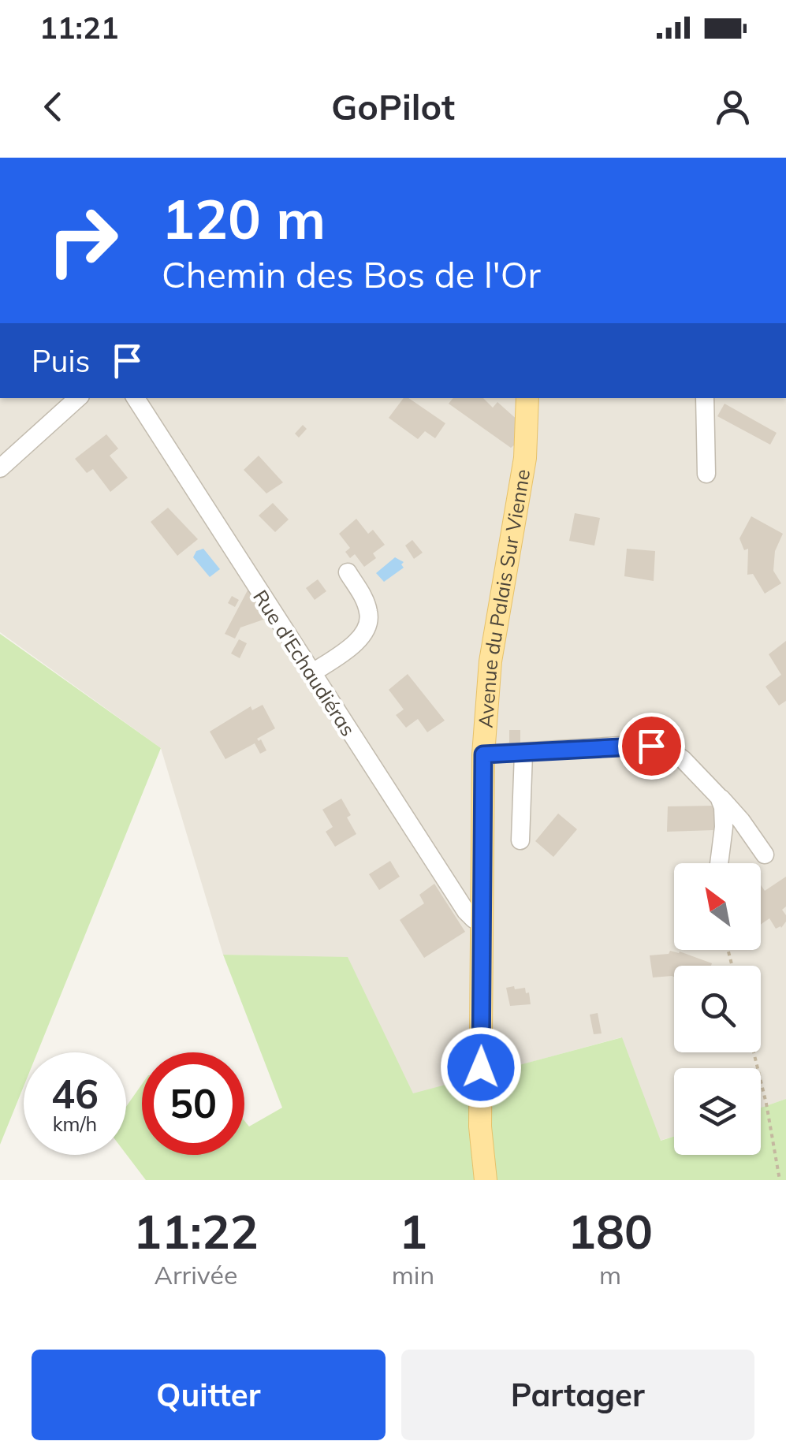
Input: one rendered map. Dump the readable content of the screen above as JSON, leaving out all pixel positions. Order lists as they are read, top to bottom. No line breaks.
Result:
{"streets":{"main road":["Avenue du Palais Sur Vienne"],"street":["Rue d'Echaudiéras"]},"crossings":[["Avenue du Palais Sur Vienne","Rue d'Echaudiéras"]],"north":"top left","page":{"status":"11:21","header":"GoPilot","turn":["120 m","Chemin des Bos de l'Or"],"then":"Puis","speed":"46 km/h","limit":"50","eta":["11:22","Arrivée","1","min","180","m"],"buttons":["Quitter","Partager"]}}
